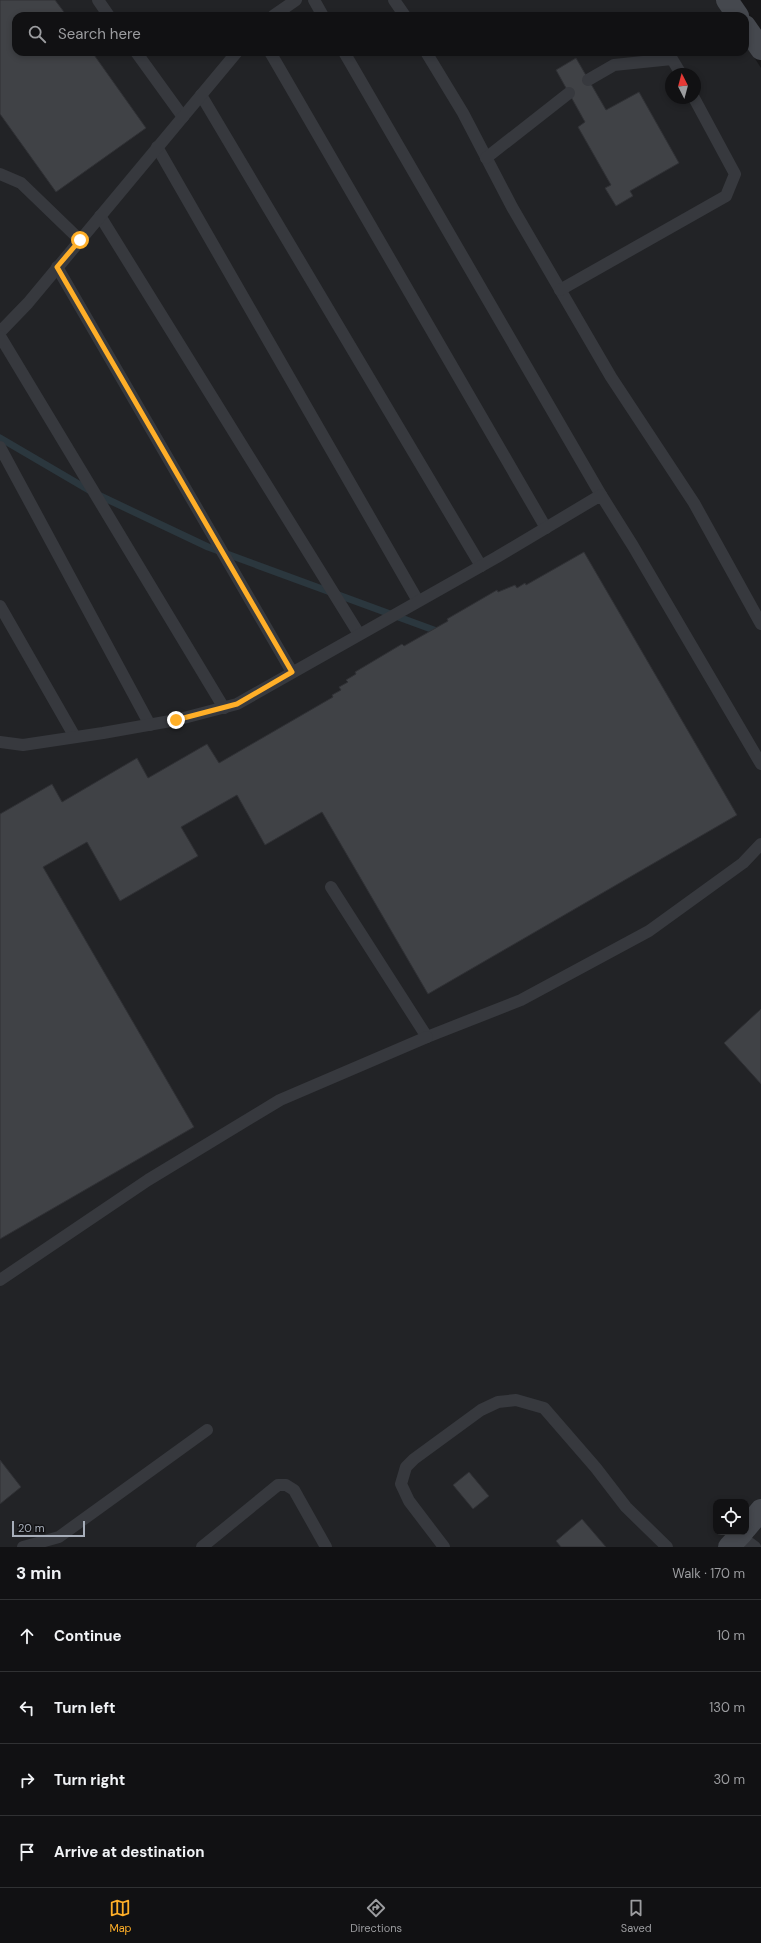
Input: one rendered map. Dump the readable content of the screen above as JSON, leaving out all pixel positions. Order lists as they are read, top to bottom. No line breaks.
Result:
{"scale_bar":"20 m","north":"top","page":{"search":"Search here","scale":"20 m","heading":["3 min","Walk · 170 m"],"list":[["Continue","10 m"],["Turn left","130 m"],["Turn right","30 m"],"Arrive at destination"],"nav":["Map","Directions","Saved"]}}
